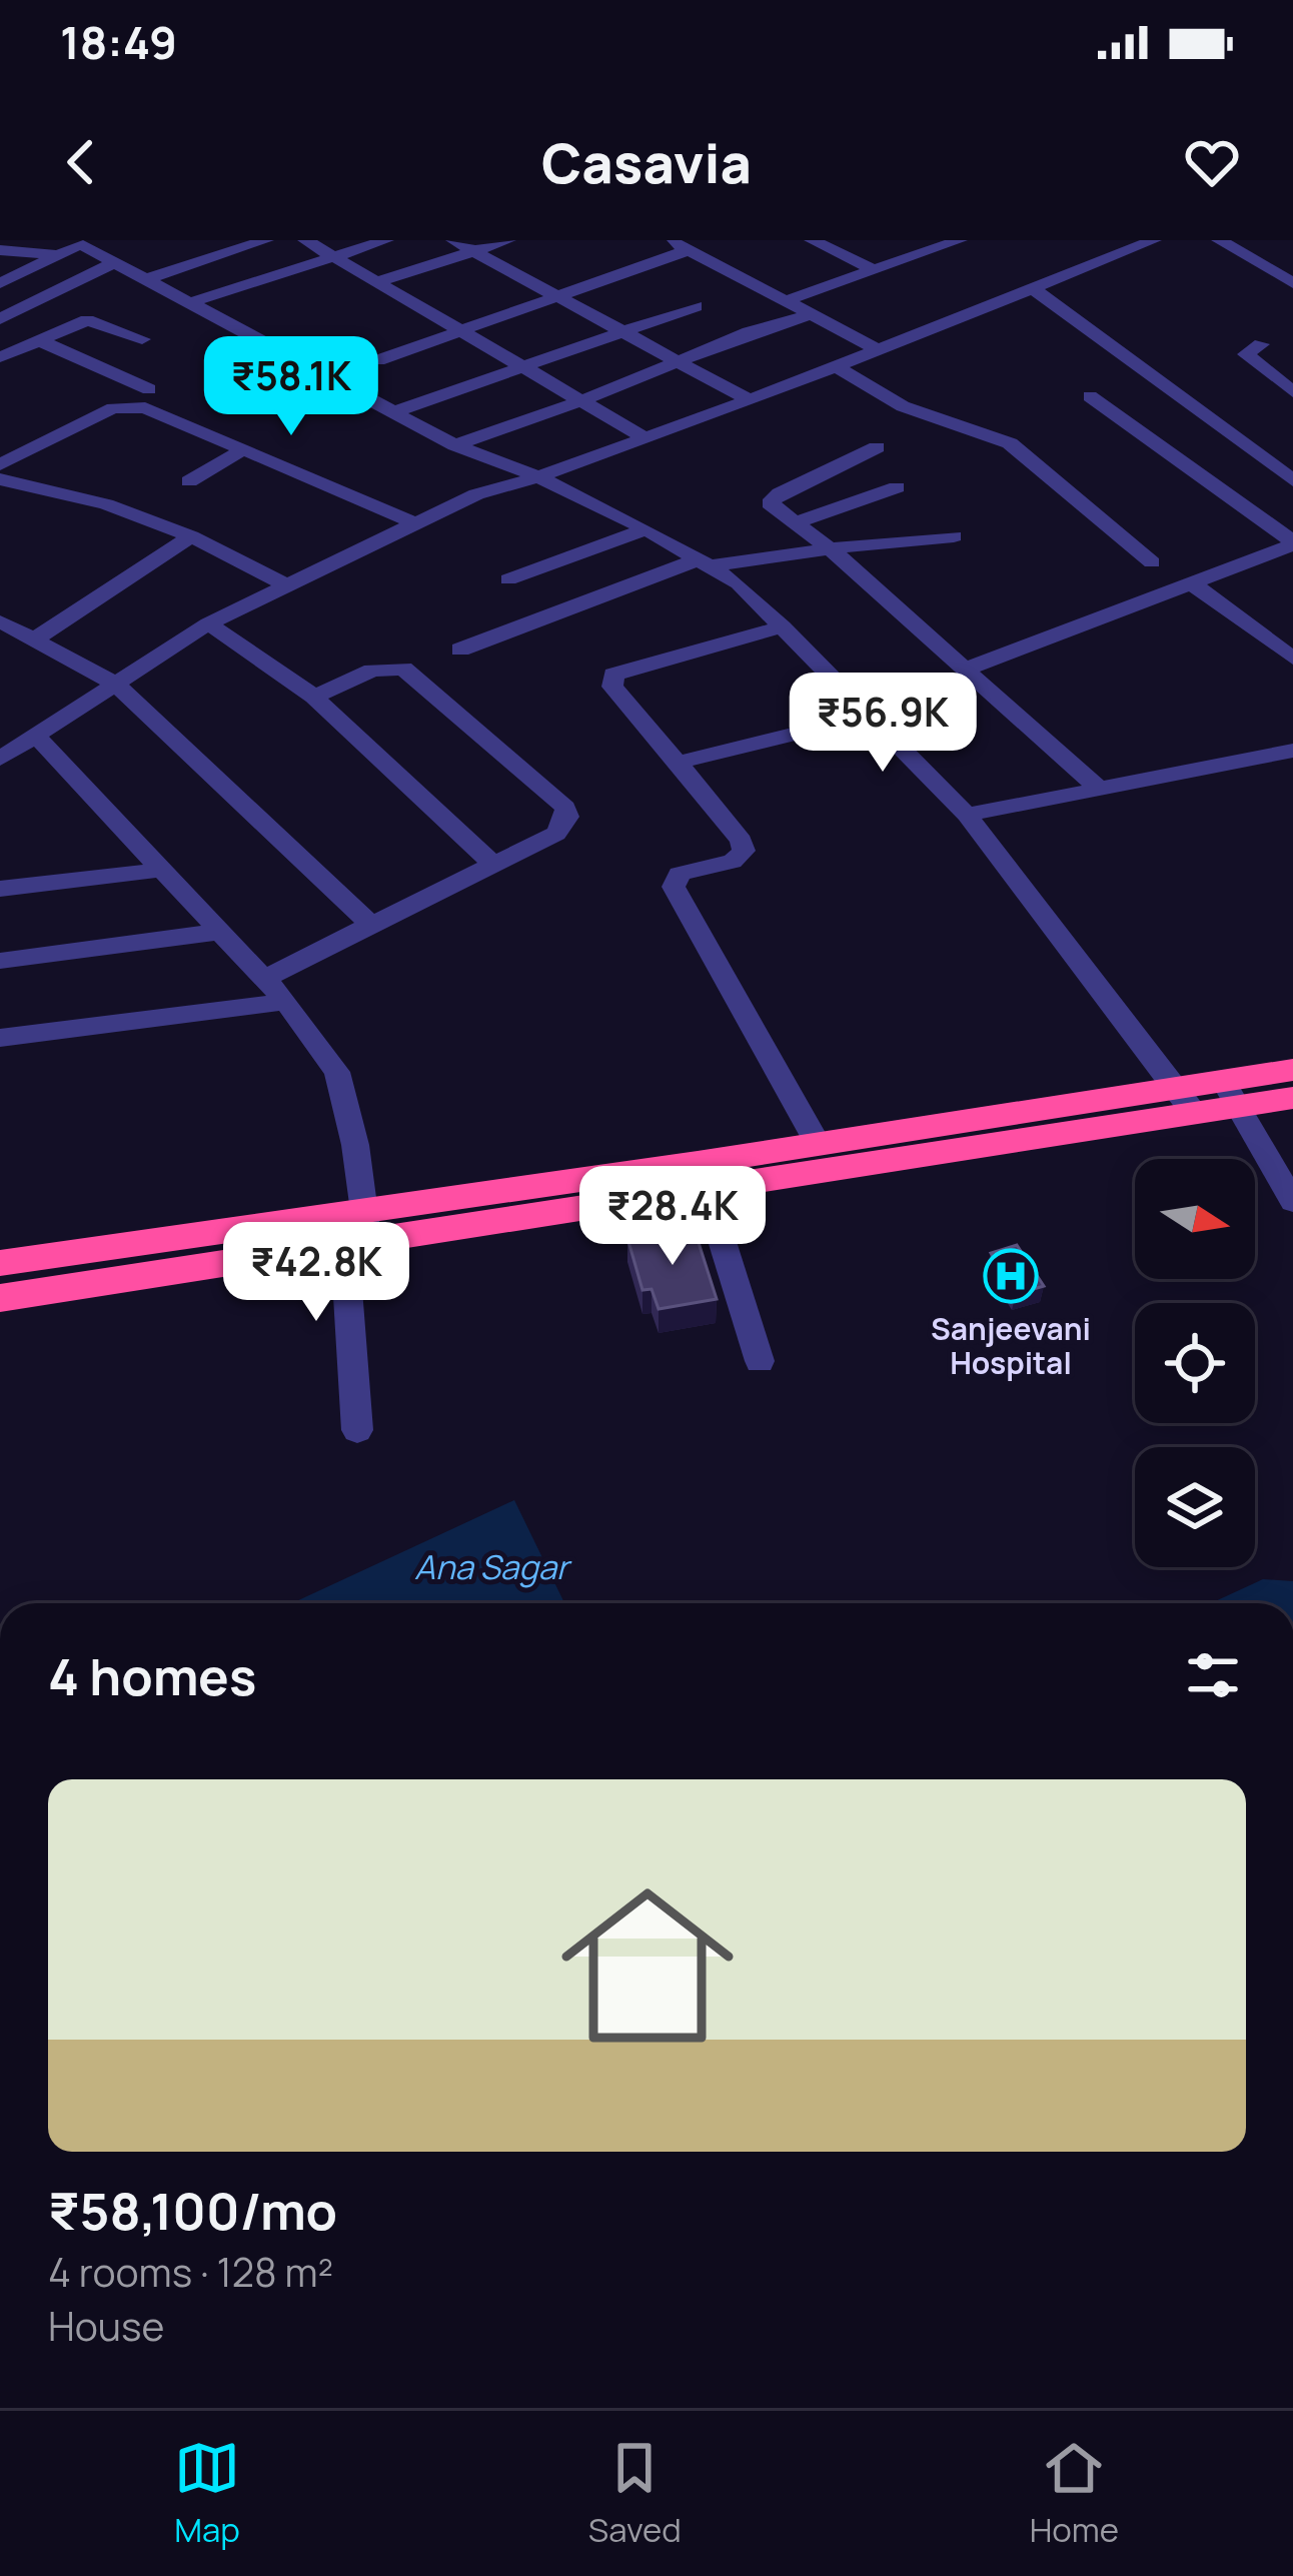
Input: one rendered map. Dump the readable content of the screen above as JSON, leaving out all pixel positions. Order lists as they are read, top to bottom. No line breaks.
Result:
{"water":["Ana Sagar"],"places":{"hospital":["Sanjeevani Hospital"]},"north":"right","page":{"status":"18:49","header":"Casavia","price":["₹58.1K","₹56.9K","₹28.4K","₹42.8K"],"heading":"4 homes","list":[{"name":"₹58,100/mo","note":"4 rooms · 128 m² · House"}],"tabs":["Map","Saved","Home"]}}
